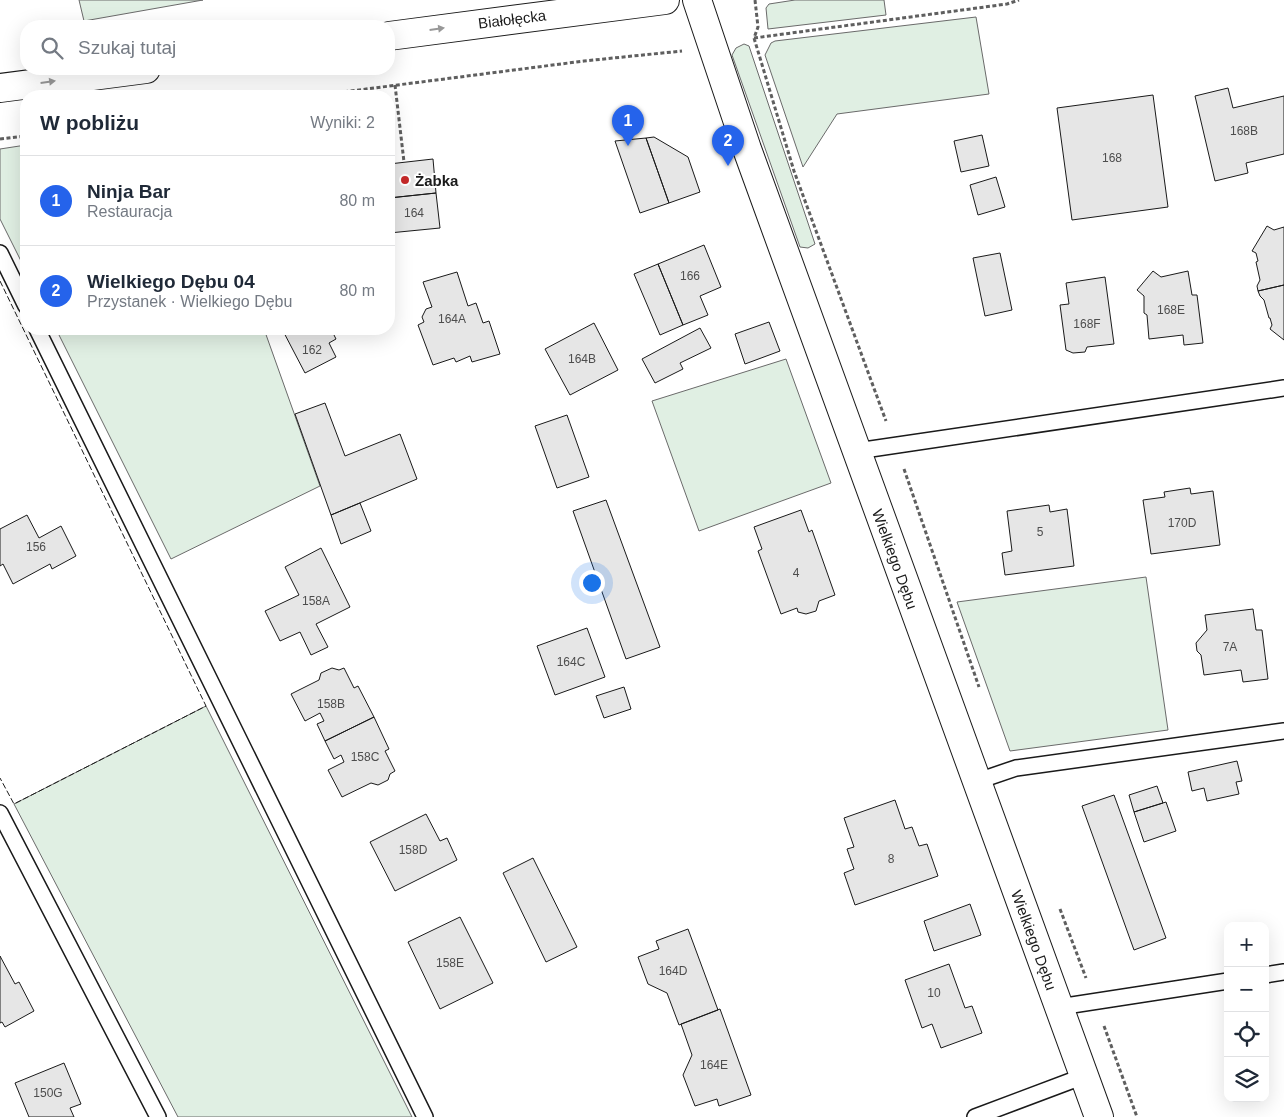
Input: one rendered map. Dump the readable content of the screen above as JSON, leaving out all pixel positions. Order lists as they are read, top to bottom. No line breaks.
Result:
{"streets":{"street":["Białołęcka","Wielkiego Dębu"]},"one_way":["Białołęcka"],"places":["Żabka"],"house_numbers":["168B","168","164","166","168E","164A","168F","162","164B","170D","5","156","4","158A","7A","164C","158B","158C","158D","8","158E","164D","10","164E","150G"],"page":{"search":"Szukaj tutaj","heading":["W pobliżu","Wyniki: 2"],"pins":["1","2"],"list":[{"mark":"1","name":"Ninja Bar","note":"Restauracja","value":"80 m"},{"mark":"2","name":"Wielkiego Dębu 04","note":"Przystanek · Wielkiego Dębu","value":"80 m"}],"map_buttons":["+","−"]}}
